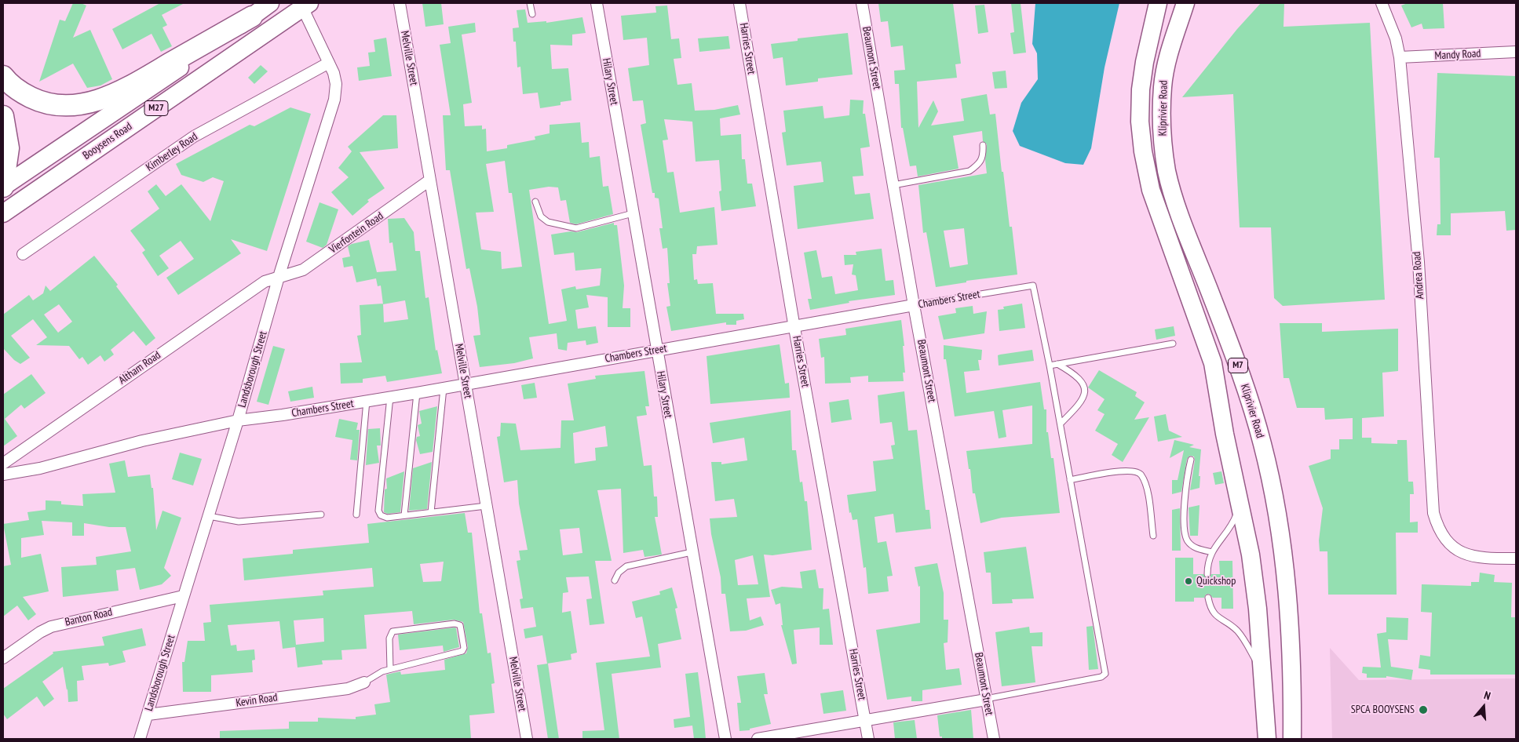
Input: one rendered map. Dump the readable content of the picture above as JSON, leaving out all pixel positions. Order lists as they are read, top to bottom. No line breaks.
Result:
{"streets":{"main road":["M27","Kliprivier Road","Booysens Road","M7"],"street":["Harries Street","Mandy Road","Melville Street","Beaumont Street","Hilary Street","Kimberley Road","Vierfontein Road","Andrea Road","Chambers Street","Altham Road","Landsborough Street","Banton Road","Kevin Road"]},"crossings":[["Harries Street","Chambers Street"],["Mandy Road","Andrea Road"],["Melville Street","Vierfontein Road"],["Melville Street","Chambers Street"],["Beaumont Street","Chambers Street"],["Hilary Street","Chambers Street"],["Booysens Road","Landsborough Street"],["Kimberley Road","Landsborough Street"],["Vierfontein Road","Altham Road"],["Vierfontein Road","Landsborough Street"],["Chambers Street","Landsborough Street"],["Altham Road","Landsborough Street"],["Landsborough Street","Banton Road"],["Landsborough Street","Kevin Road"]],"places":["Quickshop","SPCA BOOYSENS"],"north":"top"}
